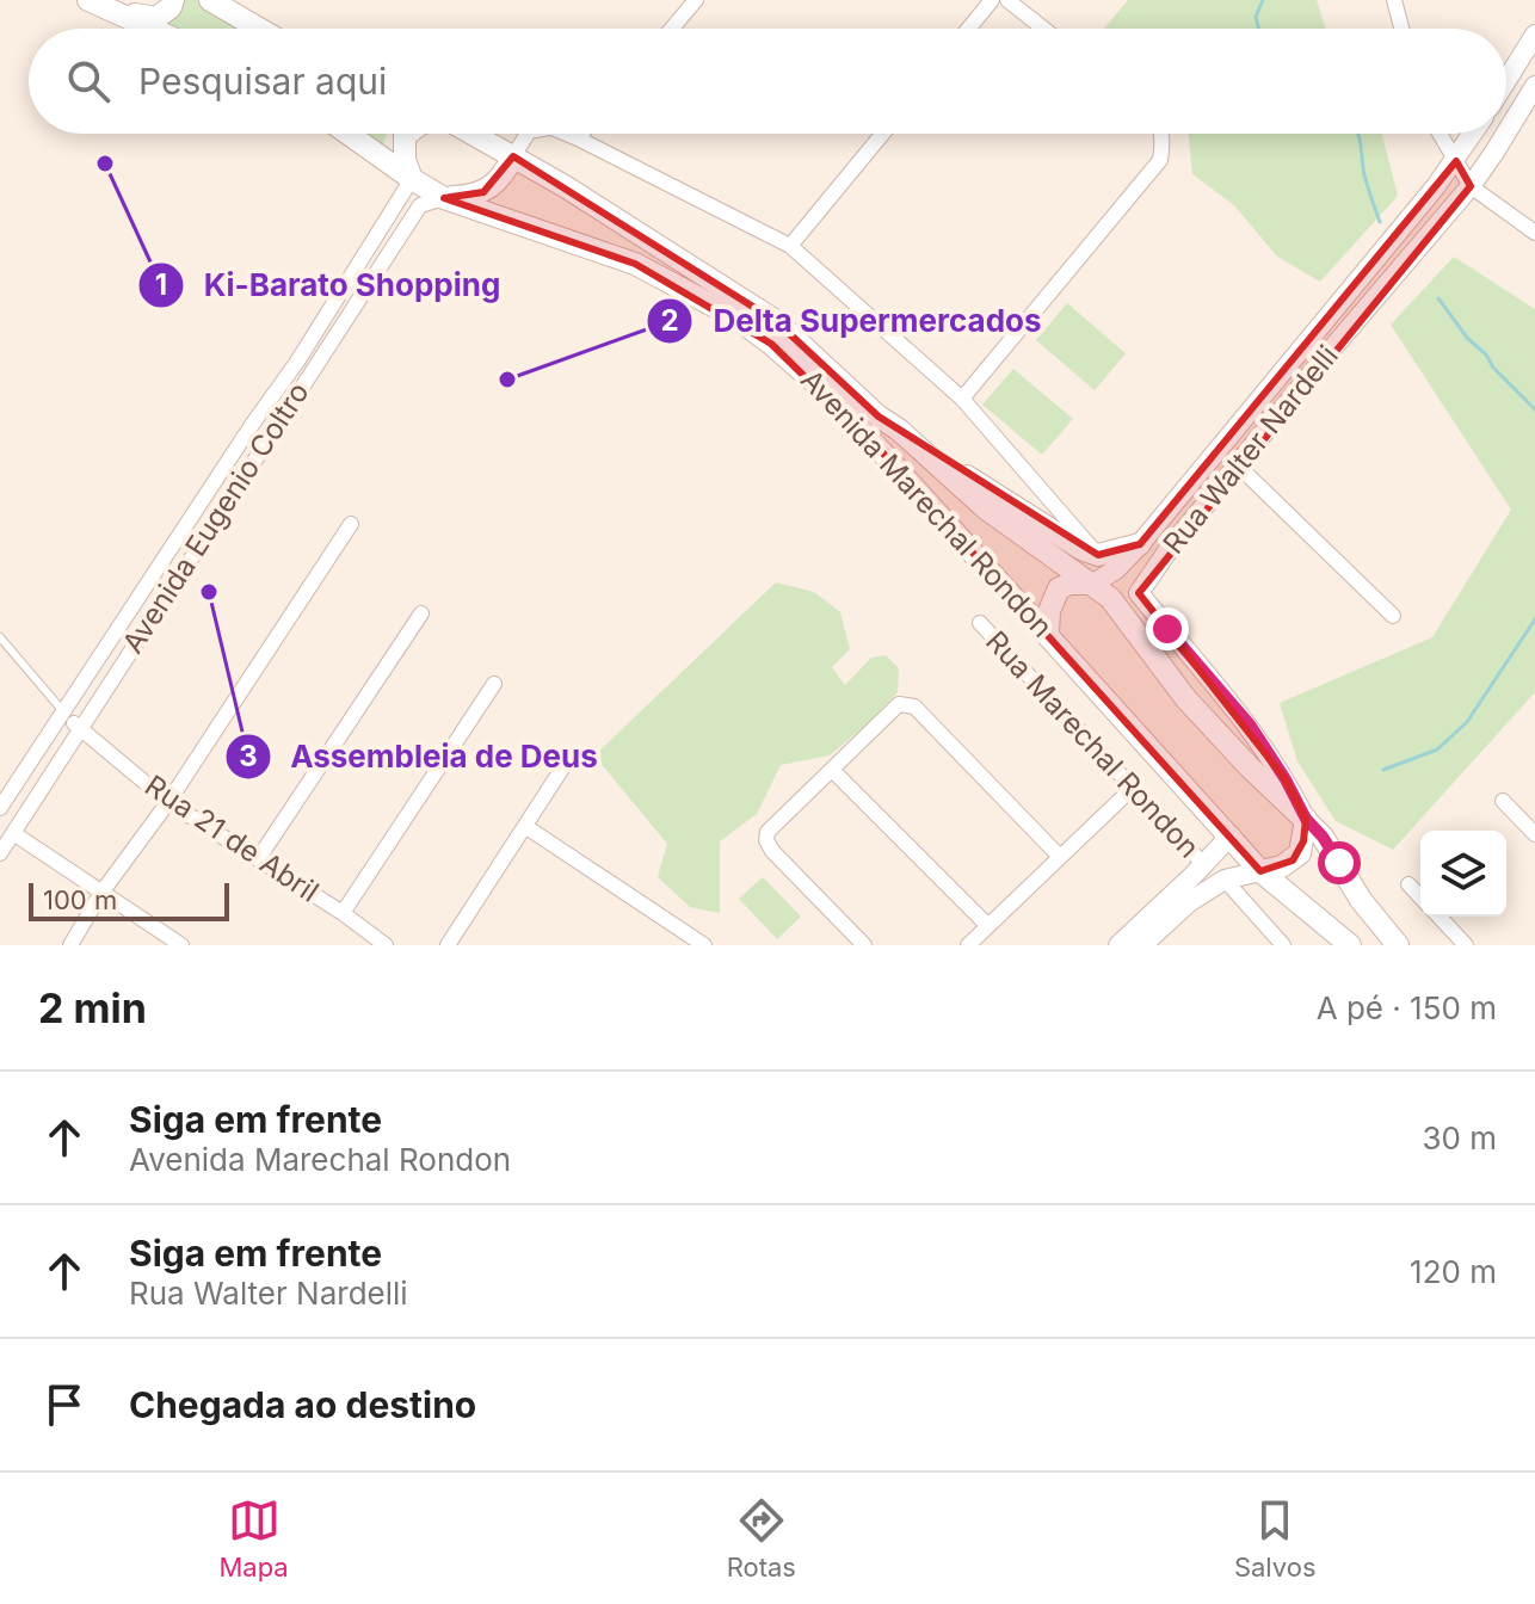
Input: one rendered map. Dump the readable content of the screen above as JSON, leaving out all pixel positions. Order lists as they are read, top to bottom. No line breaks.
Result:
{"streets":{"main road":["Avenida Marechal Rondon"],"street":["Rua Walter Nardelli","Avenida Eugenio Coltro","Rua Marechal Rondon","Rua 21 de Abril"]},"crossings":[["Rua Walter Nardelli","Avenida Marechal Rondon"],["Avenida Marechal Rondon","Avenida Eugenio Coltro"],["Avenida Eugenio Coltro","Rua 21 de Abril"]],"places":["Ki-Barato Shopping","Delta Supermercados","Assembleia de Deus"],"scale_bar":"100 m","page":{"search":"Pesquisar aqui","scale":"100 m","heading":["2 min","A pé · 150 m"],"list":[["Siga em frente","Avenida Marechal Rondon","30 m"],["Siga em frente","Rua Walter Nardelli","120 m"],"Chegada ao destino"],"nav":["Mapa","Rotas","Salvos"]}}
